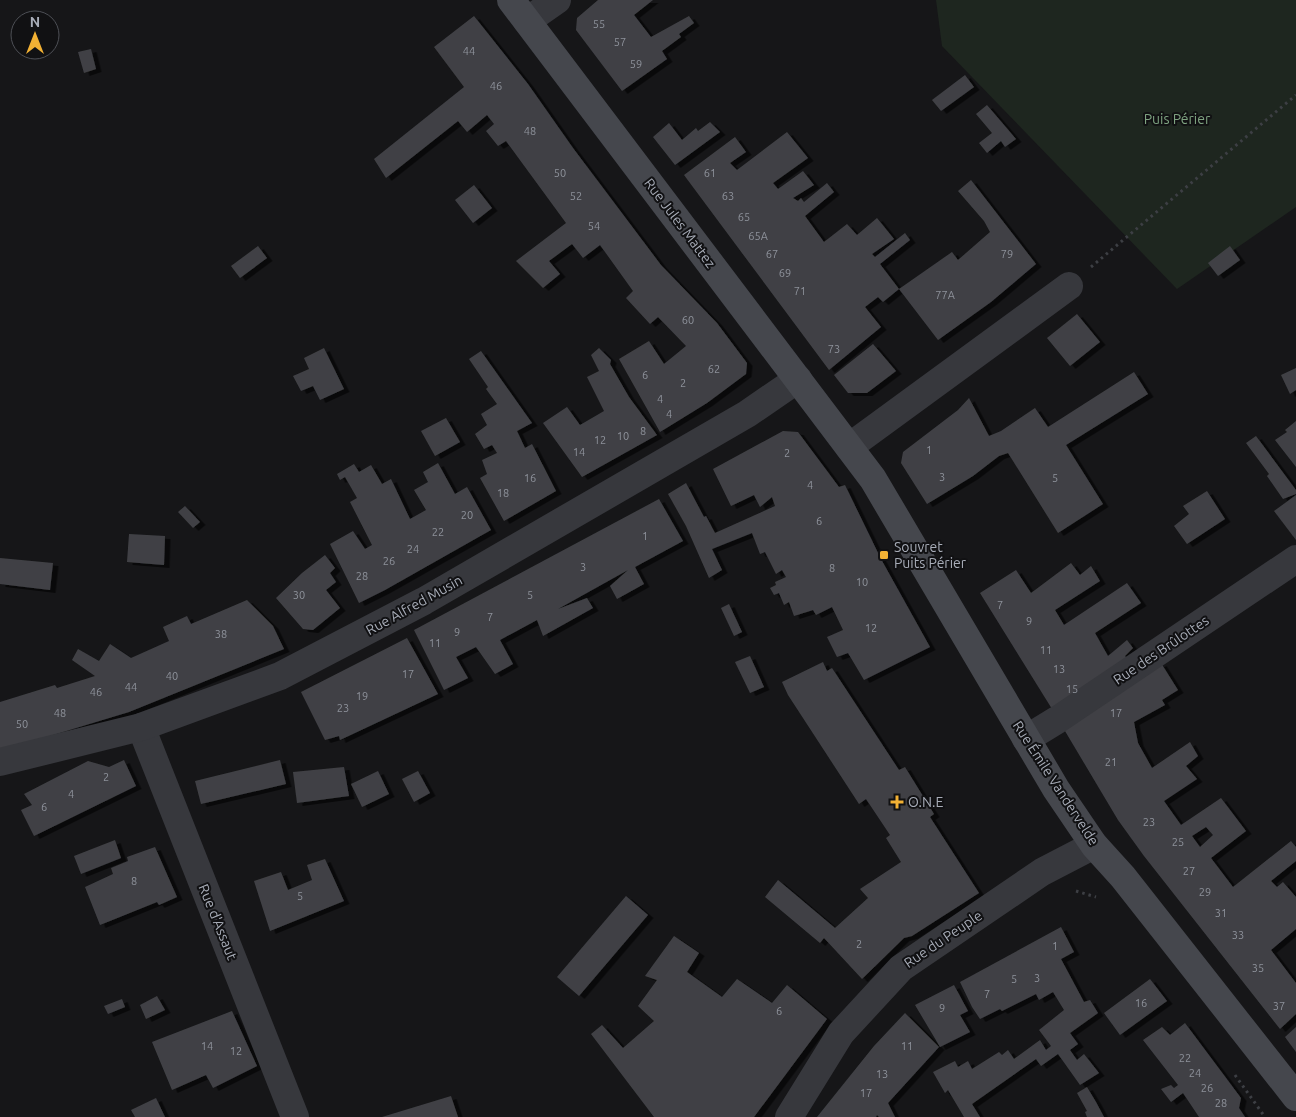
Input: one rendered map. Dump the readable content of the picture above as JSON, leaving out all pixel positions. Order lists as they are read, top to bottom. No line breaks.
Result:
{"streets":{"main road":["Rue Jules Mattez","Rue Émile Vandervelde"],"street":["Rue Alfred Musin","Rue des Brûlottes","Rue d'Assaut","Rue du Peuple"]},"crossings":[["Rue Jules Mattez","Rue Alfred Musin"],["Rue Jules Mattez","Rue Émile Vandervelde"],["Rue Alfred Musin","Rue d'Assaut"],["Rue des Brûlottes","Rue Émile Vandervelde"],["Rue Émile Vandervelde","Rue du Peuple"]],"parks":["Puis Périer"],"places":{"transit":["Souvret Puits Périer"],"health":["O.N.E"]},"house_numbers":["55","57","44","59","46","48","50","61","52","63","65","54","65A","67","79","69","71","77A","60","73","62","6","2","4","4","8","10","12","1","14","2","3","16","5","4","18","20","6","22","1","24","26","3","8","28","10","30","5","7","7","9","12","9","38","11","11","13","17","40","44","15","46","19","23","48","17","50","21","2","4","6","23","25","27","8","29","5","31","33","2","1","35","3","5","7","16","37","9","6","14","11","12","22","24","13","26","17","28"],"north":"top"}
